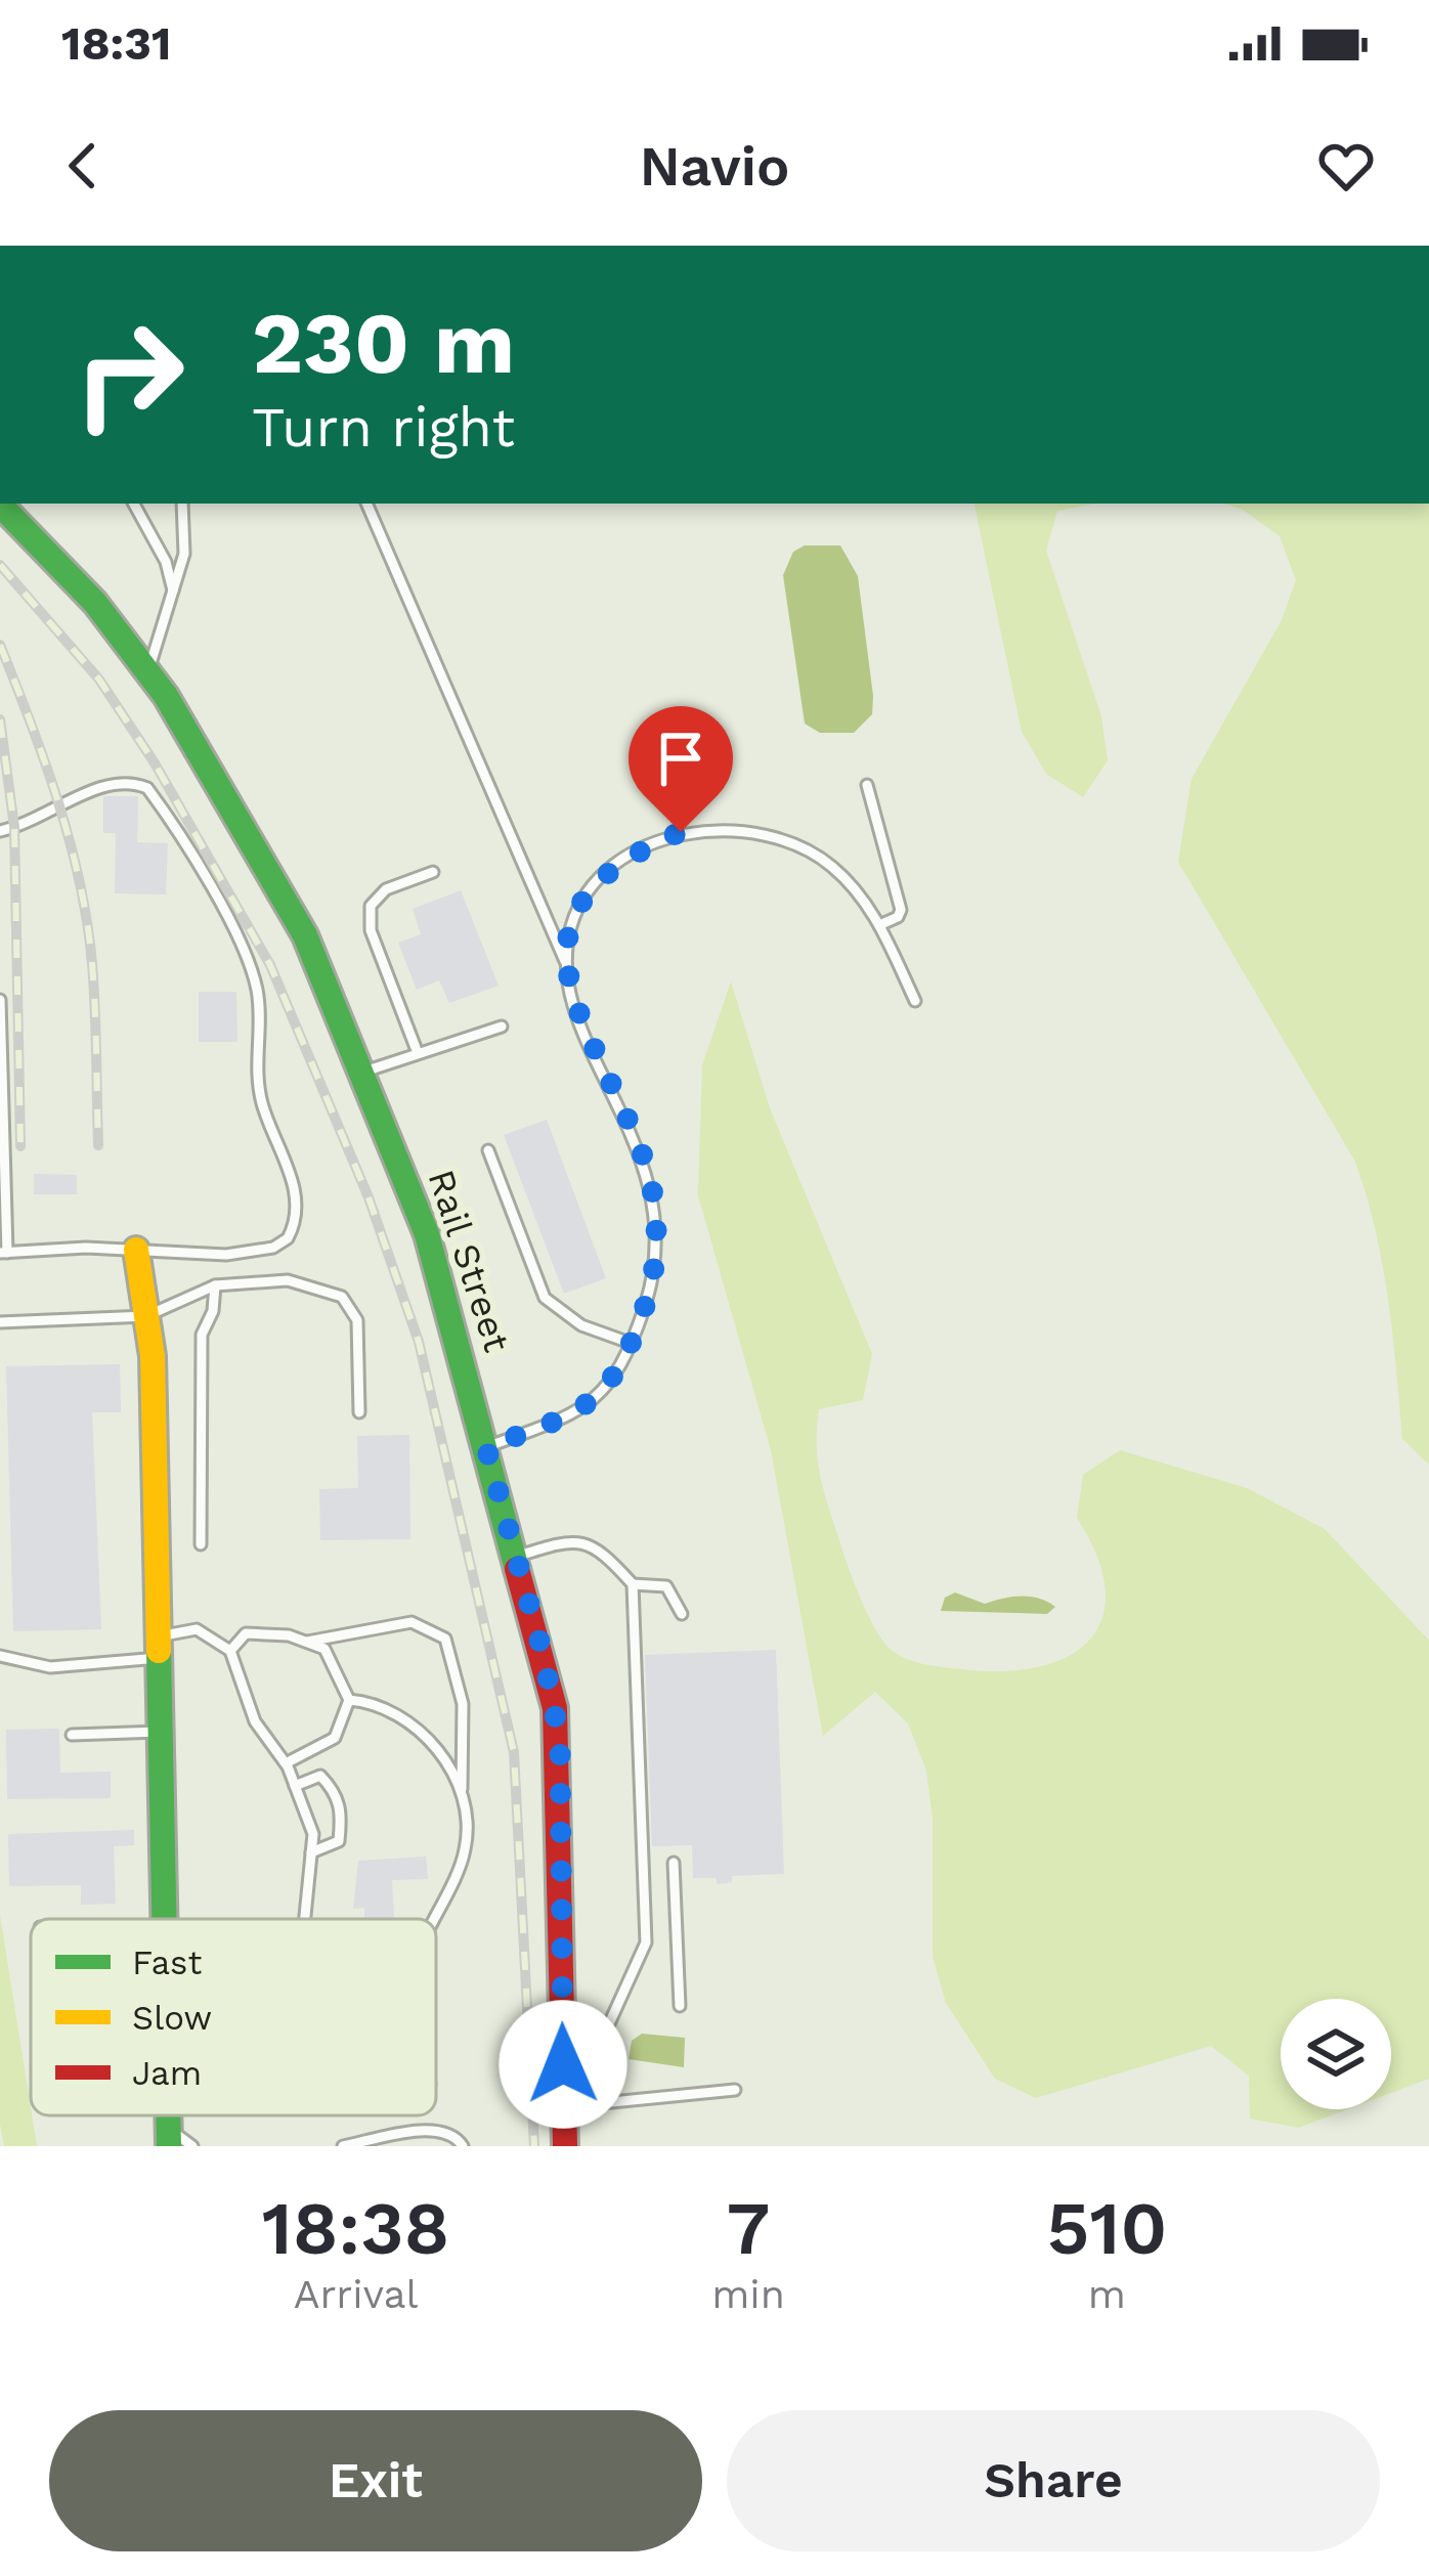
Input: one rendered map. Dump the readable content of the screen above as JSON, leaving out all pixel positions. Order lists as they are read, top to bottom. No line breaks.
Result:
{"streets":{"street":["Rail Street"]},"legend":["Fast","Slow","Jam"],"page":{"status":"18:31","header":"Navio","turn":["230 m","Turn right"],"eta":["18:38","Arrival","7","min","510","m"],"buttons":["Exit","Share"]}}
